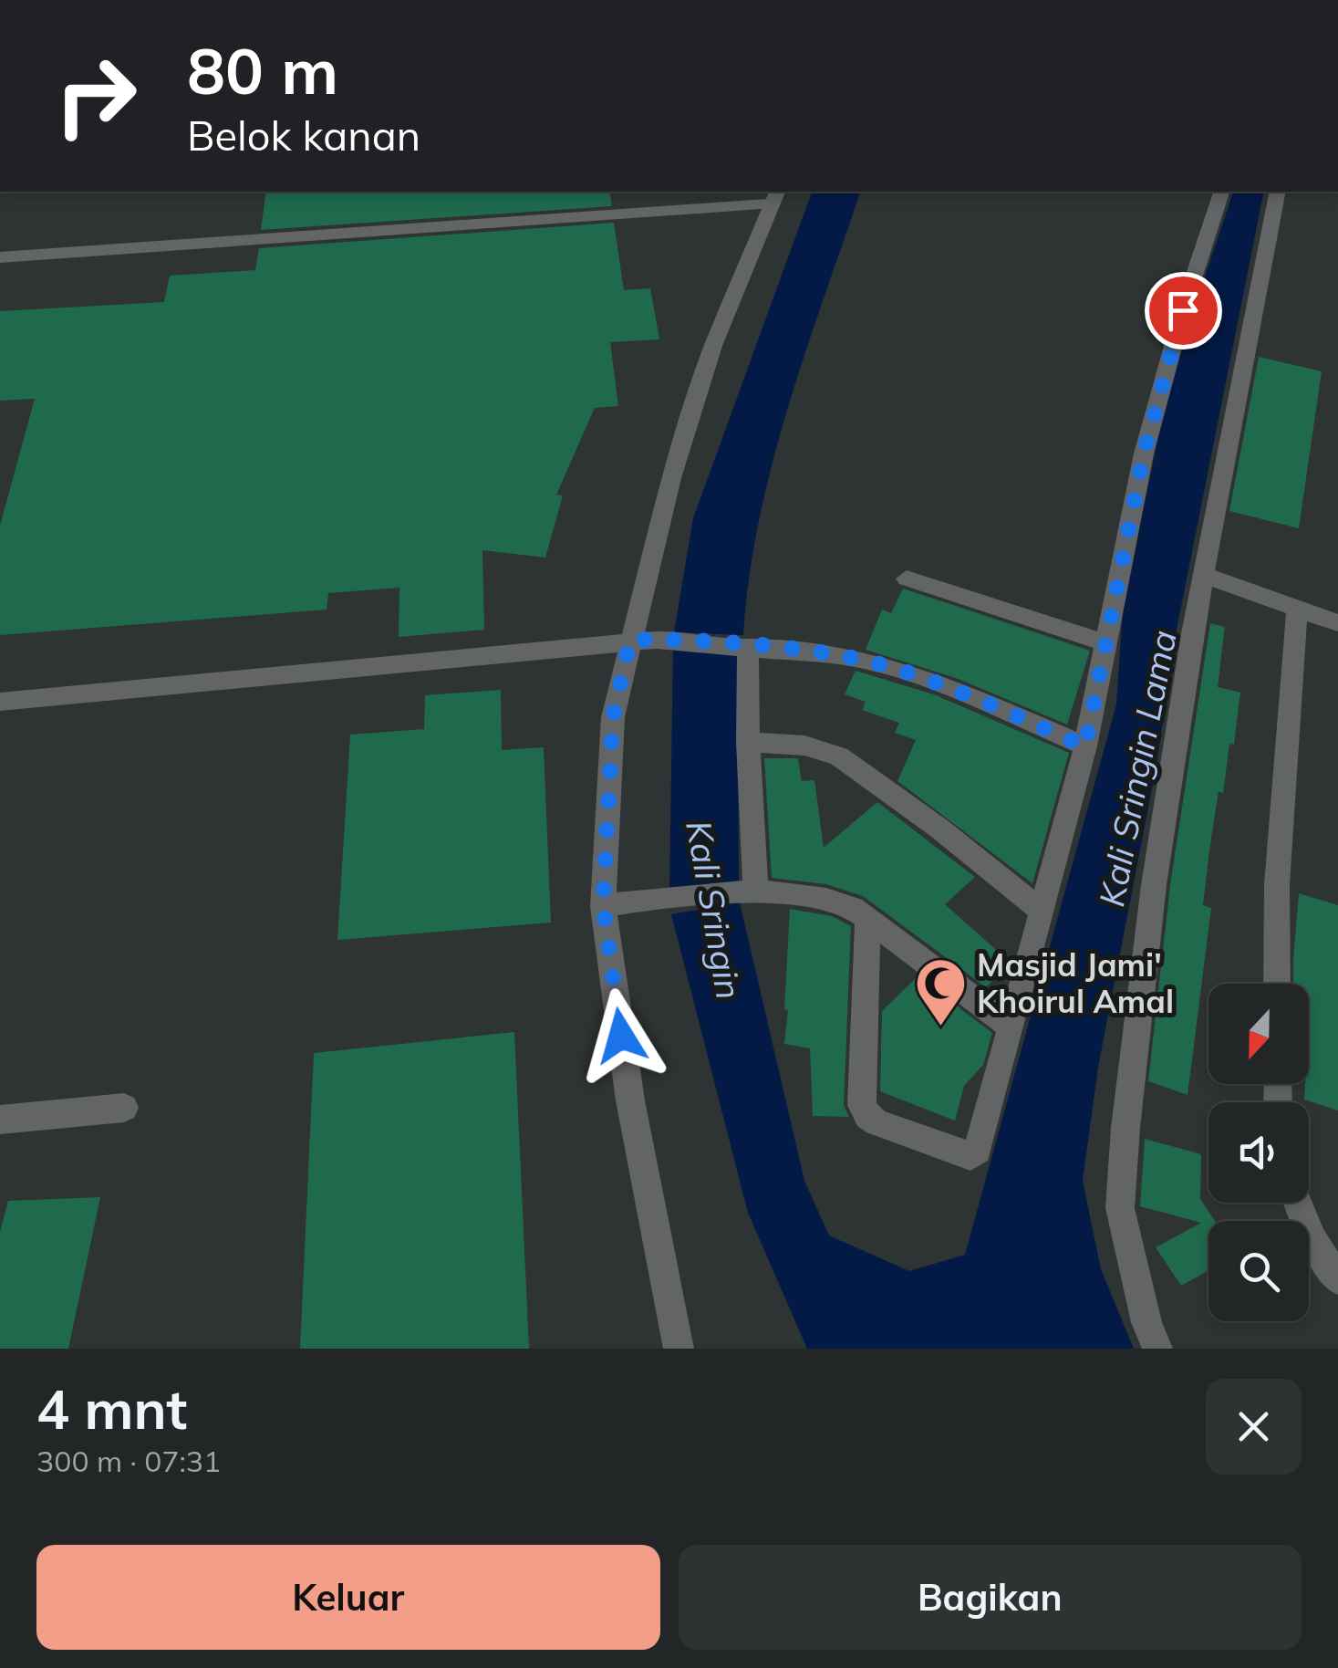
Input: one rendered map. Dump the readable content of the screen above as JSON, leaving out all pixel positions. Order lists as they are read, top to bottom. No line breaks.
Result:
{"water":["Kali Sringin Lama","Kali Sringin"],"places":{"mosque":["Masjid Jami' Khoirul Amal"]},"north":"bottom","page":{"turn":["80 m","Belok kanan"],"heading":["4 mnt","300 m · 07:31"],"buttons":["Keluar","Bagikan"]}}
